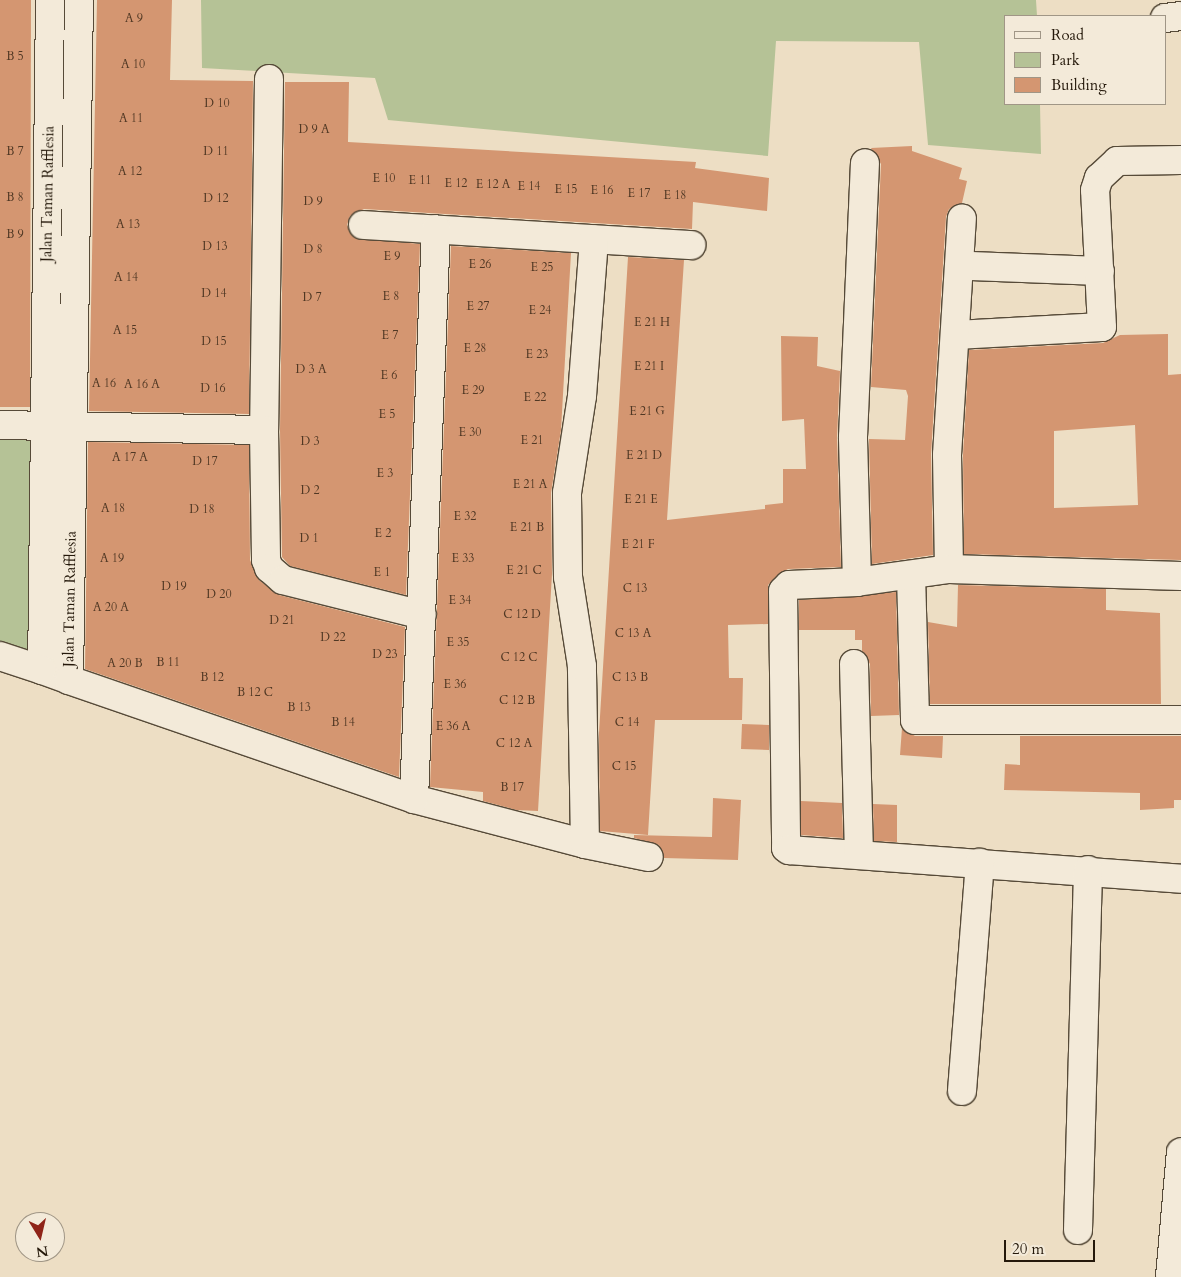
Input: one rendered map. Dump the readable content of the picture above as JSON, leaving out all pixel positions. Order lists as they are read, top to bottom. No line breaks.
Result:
{"streets":{"street":["Jalan Taman Rafflesia"]},"house_numbers":["A 9","B 5","A 10","D 10","A 11","D 9 A","B 7","D 11","A 12","E 10","E 11","E 12","E 12 A","E 14","E 15","E 16","E 17","E 18","B 8","D 12","D 9","A 13","B 9","D 13","D 8","E 9","E 26","E 25","A 14","D 14","E 8","D 7","E 27","E 24","E 21 H","A 15","E 7","D 15","E 28","E 23","E 21 I","D 3 A","E 6","A 16","A 16 A","D 16","E 29","E 22","E 21 G","E 5","E 30","E 21","D 3","E 21 D","A 17 A","D 17","E 3","E 21 A","D 2","E 21 E","A 18","D 18","E 32","E 21 B","E 2","D 1","E 21 F","A 19","E 33","E 21 C","E 1","D 19","C 13","D 20","E 34","A 20 A","C 12 D","D 21","C 13 A","D 22","E 35","D 23","C 12 C","B 11","A 20 B","B 12","C 13 B","E 36","B 12 C","C 12 B","B 13","B 14","C 14","E 36 A","C 12 A","C 15","B 17"],"legend":["Road","Park","Building"],"scale_bar":"20 m","north":"bottom"}
